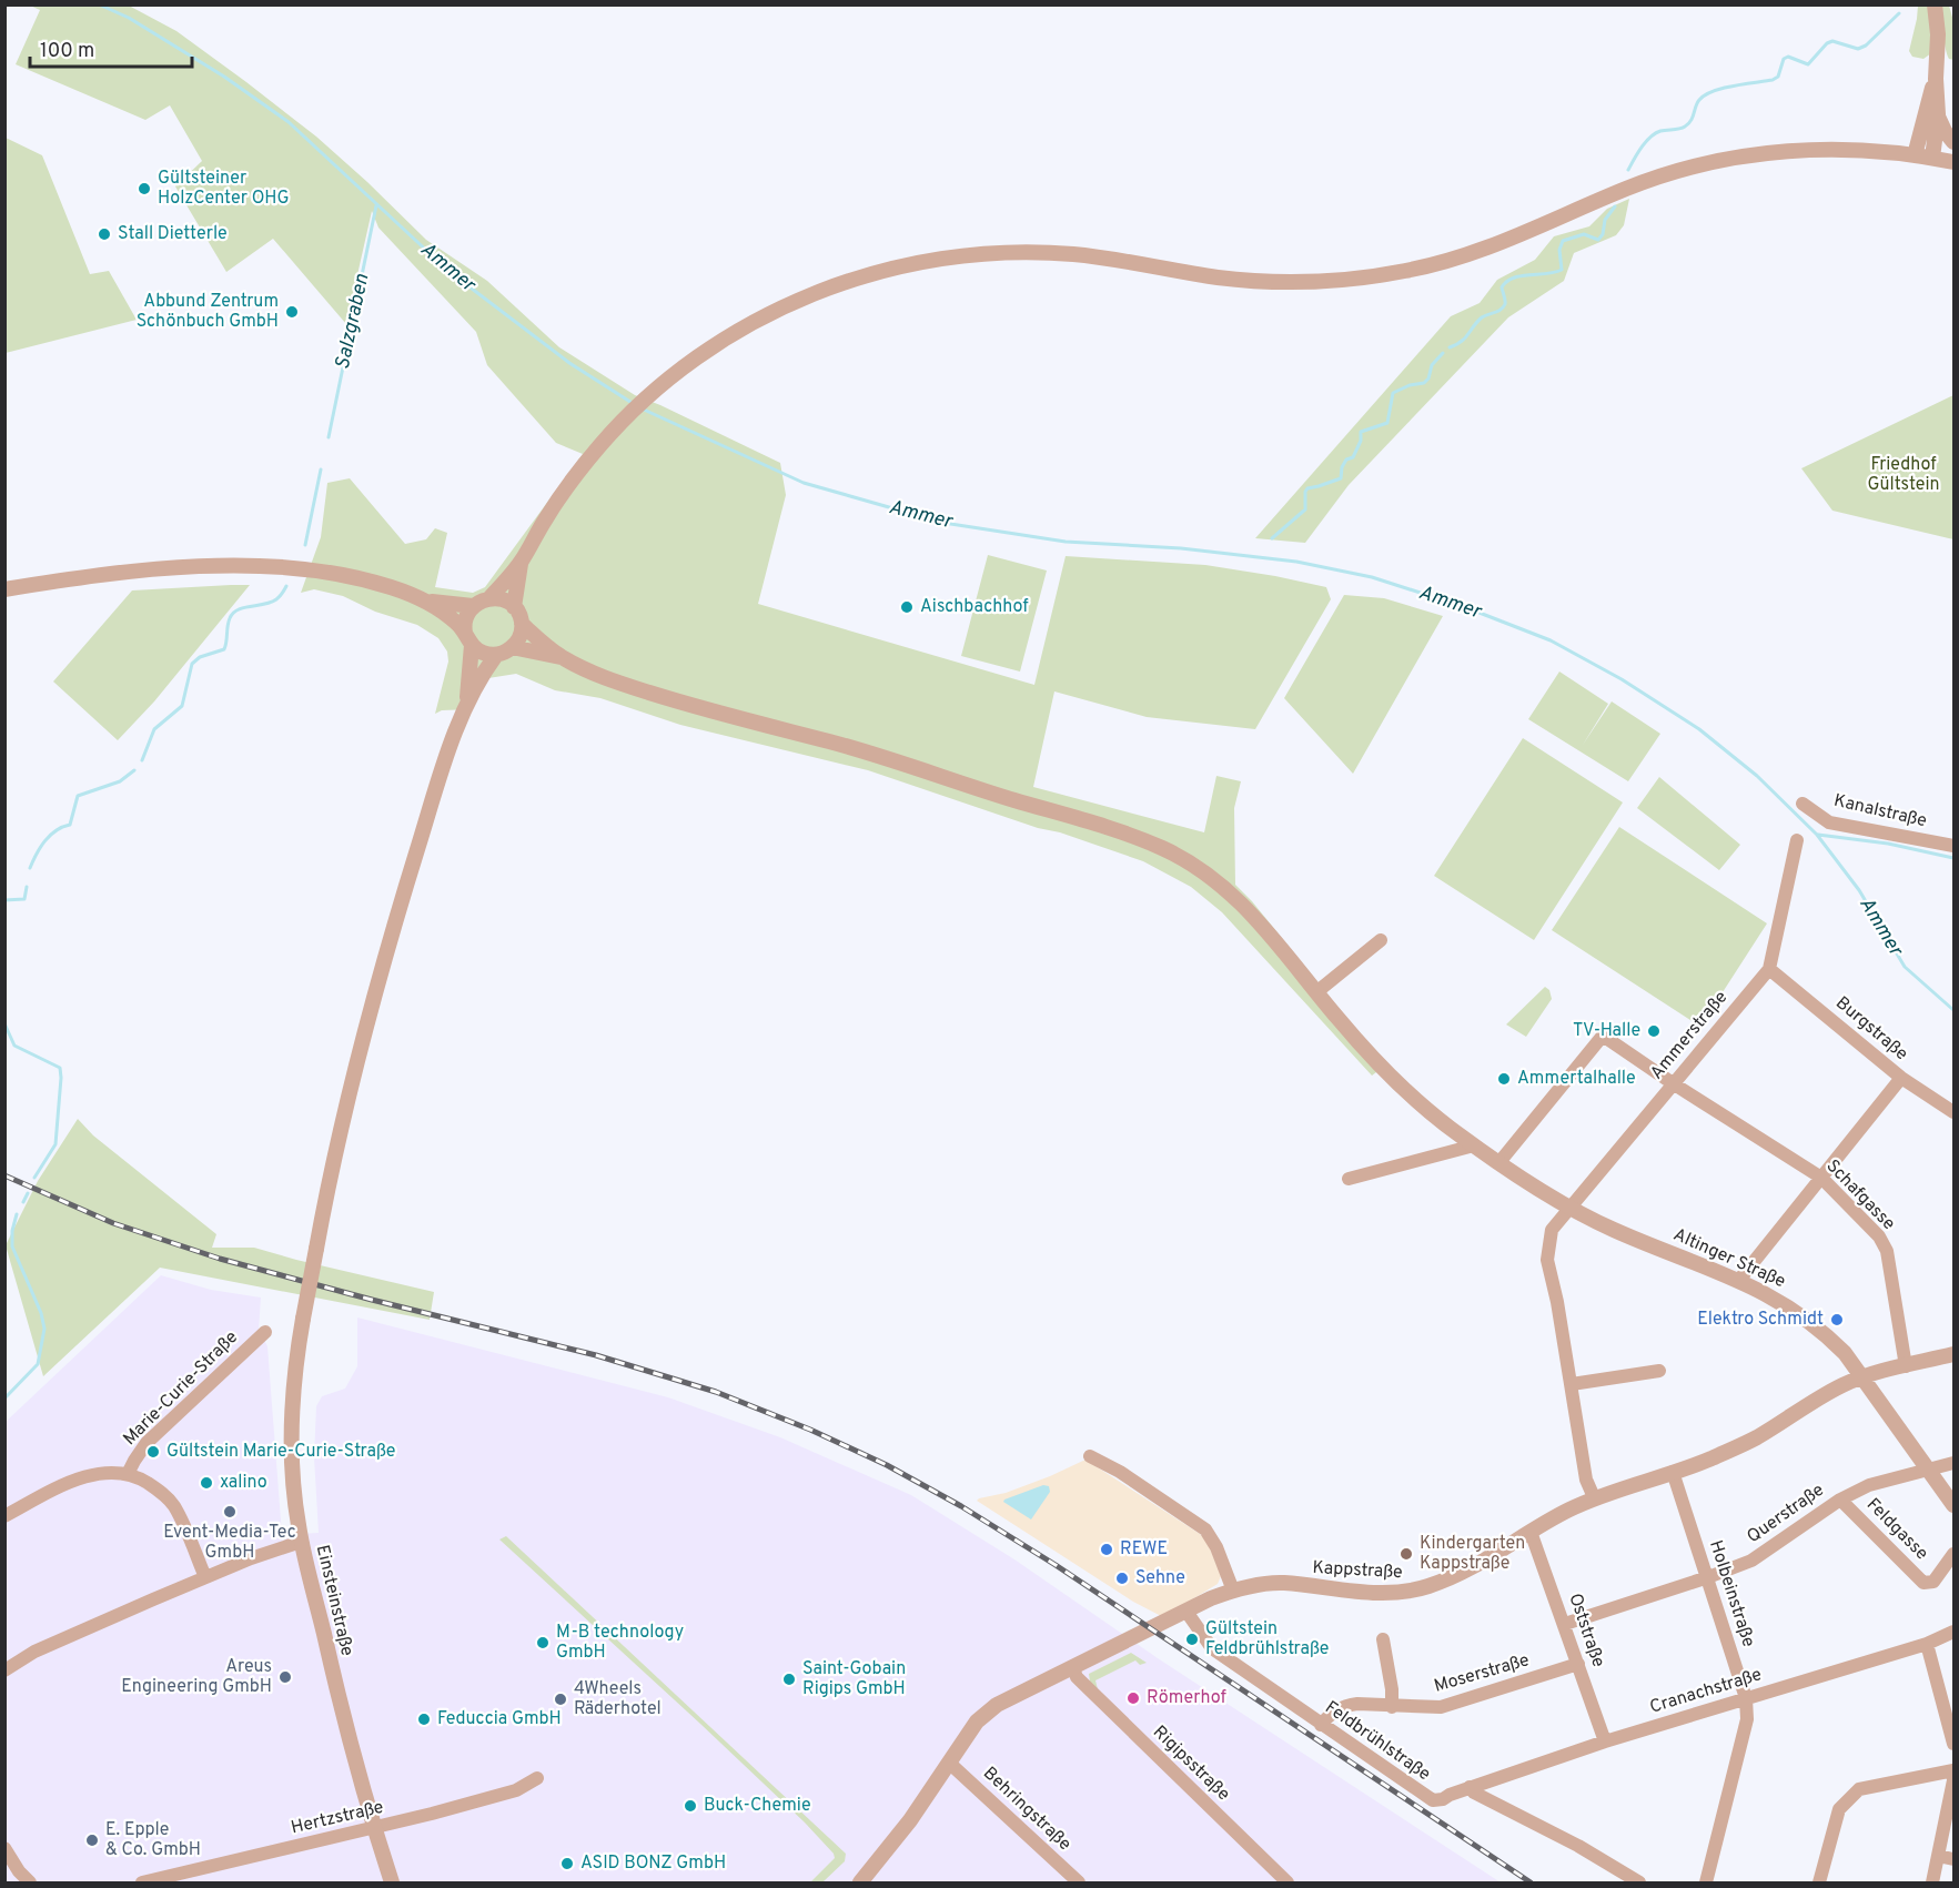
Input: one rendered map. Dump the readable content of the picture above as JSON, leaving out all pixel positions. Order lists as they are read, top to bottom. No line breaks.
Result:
{"streets":{"street":["Kanalstraße","Burgstraße","Ammerstraße","Schafgasse","Altinger Straße","Marie-Curie-Straße","Querstraße","Feldgasse","Kappstraße","Holbeinstraße","Einsteinstraße","Oststraße","Moserstraße","Cranachstraße","Feldbrühlstraße","Rigipsstraße","Behringstraße","Hertzstraße"]},"crossings":[["Burgstraße","Ammerstraße"],["Ammerstraße","Schafgasse"],["Ammerstraße","Altinger Straße"],["Ammerstraße","Kappstraße"],["Schafgasse","Altinger Straße"],["Schafgasse","Kappstraße"],["Altinger Straße","Querstraße"],["Altinger Straße","Kappstraße"],["Querstraße","Feldgasse"],["Querstraße","Holbeinstraße"],["Querstraße","Oststraße"],["Kappstraße","Holbeinstraße"],["Kappstraße","Oststraße"],["Kappstraße","Feldbrühlstraße"],["Kappstraße","Rigipsstraße"],["Kappstraße","Behringstraße"],["Holbeinstraße","Cranachstraße"],["Einsteinstraße","Hertzstraße"],["Oststraße","Moserstraße"],["Oststraße","Cranachstraße"],["Moserstraße","Feldbrühlstraße"],["Cranachstraße","Feldbrühlstraße"]],"water":["Ammer","Salzgraben"],"parks":["Friedhof Gültstein"],"places":["Gültsteiner HolzCenter OHG","Stall Dietterle","Abbund Zentrum Schönbuch GmbH","Aischbachhof","TV-Halle","Ammertalhalle","Elektro Schmidt","Gültstein Marie-Curie-Straße","xalino","Event-Media-Tec GmbH","REWE","Kindergarten Kappstraße","Sehne","Gültstein Feldbrühlstraße","M-B technology GmbH","Areus Engineering GmbH","Saint-Gobain Rigips GmbH","Römerhof","4Wheels Räderhotel","Feduccia GmbH","Buck-Chemie","E. Epple & Co. GmbH","ASID BONZ GmbH"],"scale_bar":"100 m"}
